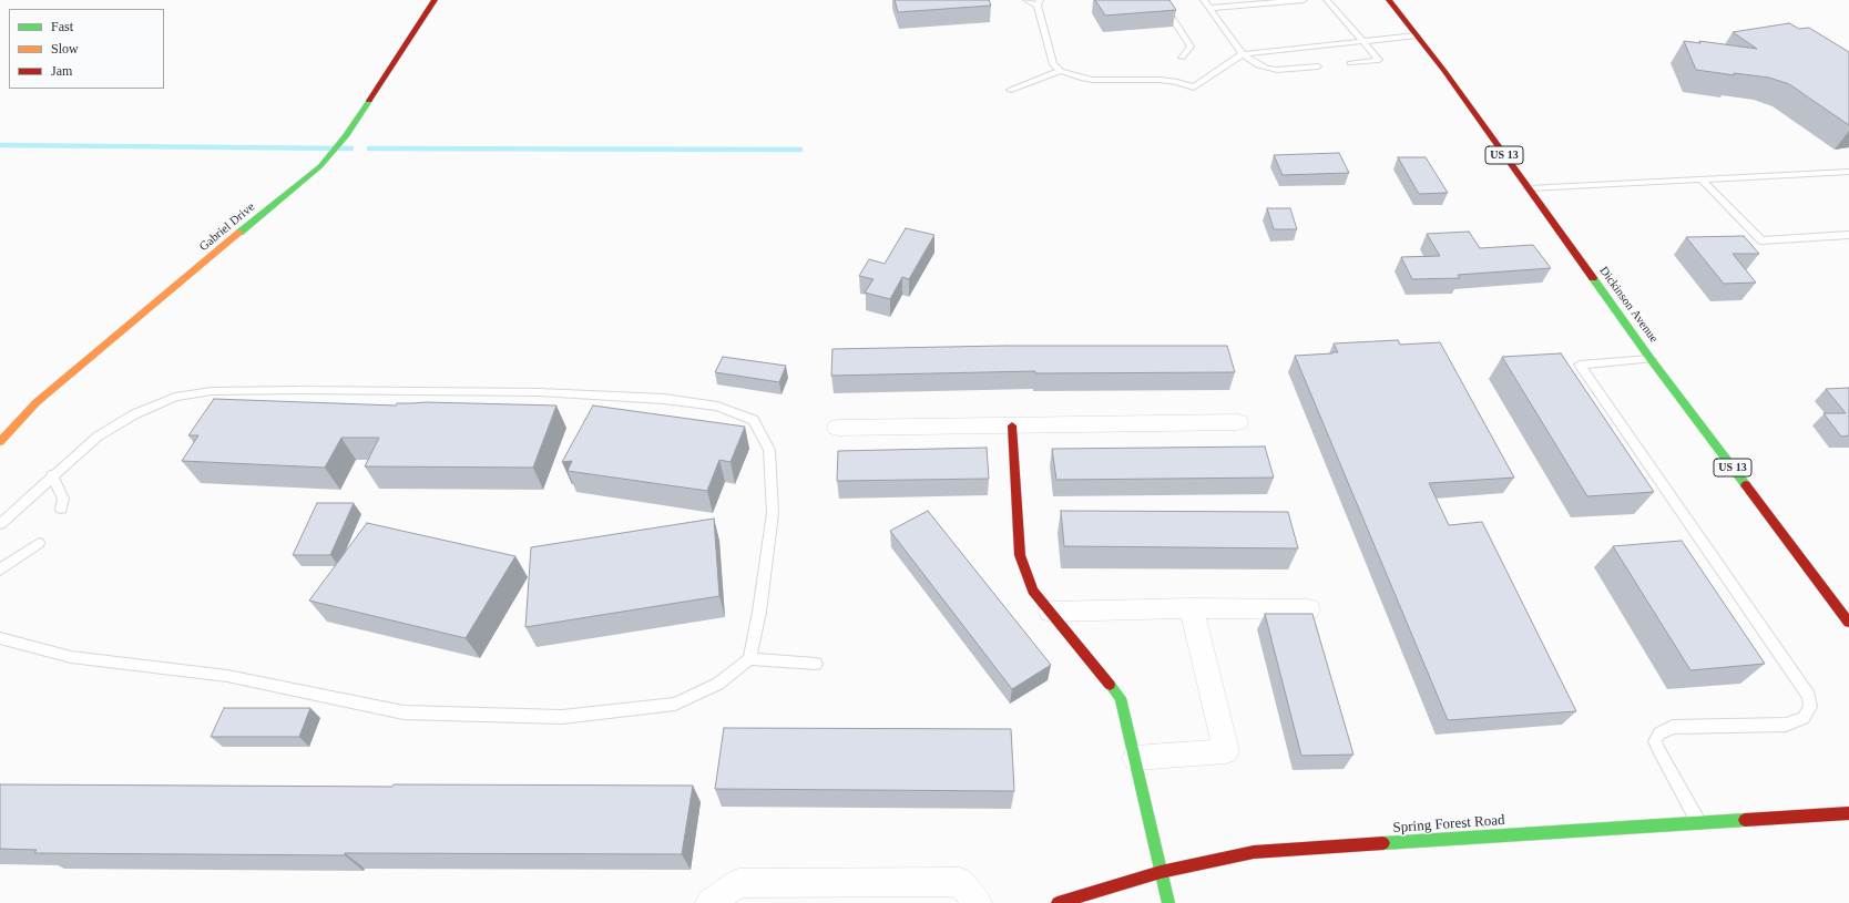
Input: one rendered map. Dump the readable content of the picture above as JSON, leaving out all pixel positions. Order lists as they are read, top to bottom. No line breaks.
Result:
{"streets":{"street":["US 13","Gabriel Drive","Dickinson Avenue","Spring Forest Road"]},"legend":["Fast","Slow","Jam"]}
